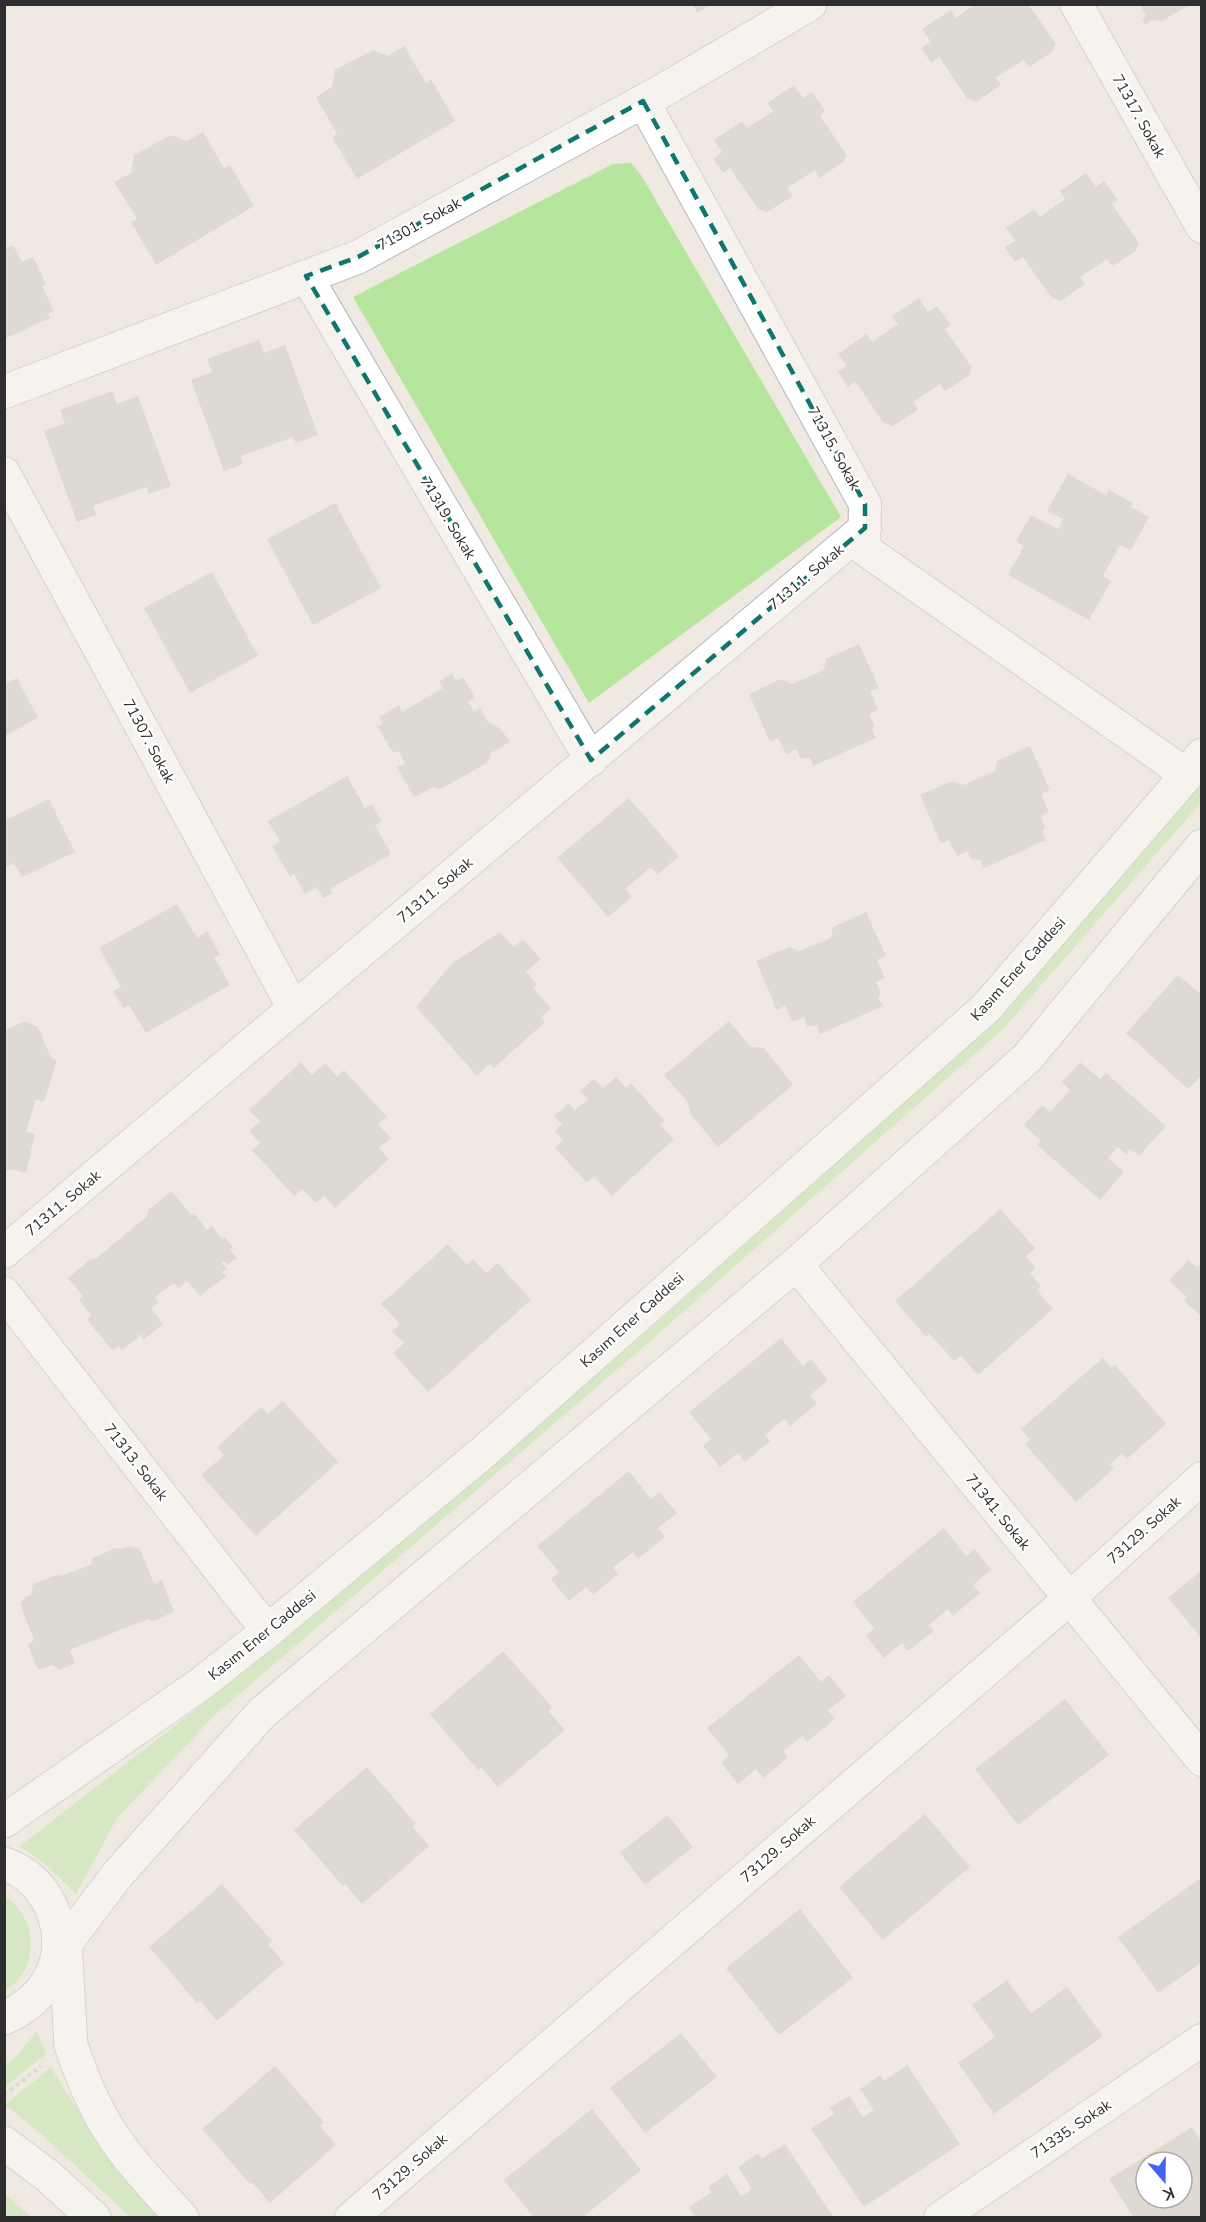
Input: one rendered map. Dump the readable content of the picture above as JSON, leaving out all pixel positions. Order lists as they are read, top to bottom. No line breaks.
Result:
{"streets":{"main road":["71301. Sokak","Kasım Ener Caddesi"],"street":["71317. Sokak","71315. Sokak","71319. Sokak","71311. Sokak","71307. Sokak","71313. Sokak","71341. Sokak","73129. Sokak","71335. Sokak"]},"crossings":[["71301. Sokak","71315. Sokak"],["71301. Sokak","71319. Sokak"],["71315. Sokak","71311. Sokak"],["71315. Sokak","Kasım Ener Caddesi"],["71319. Sokak","71311. Sokak"],["71311. Sokak","71307. Sokak"],["Kasım Ener Caddesi","71313. Sokak"],["71341. Sokak","73129. Sokak"]],"north":"bottom"}
